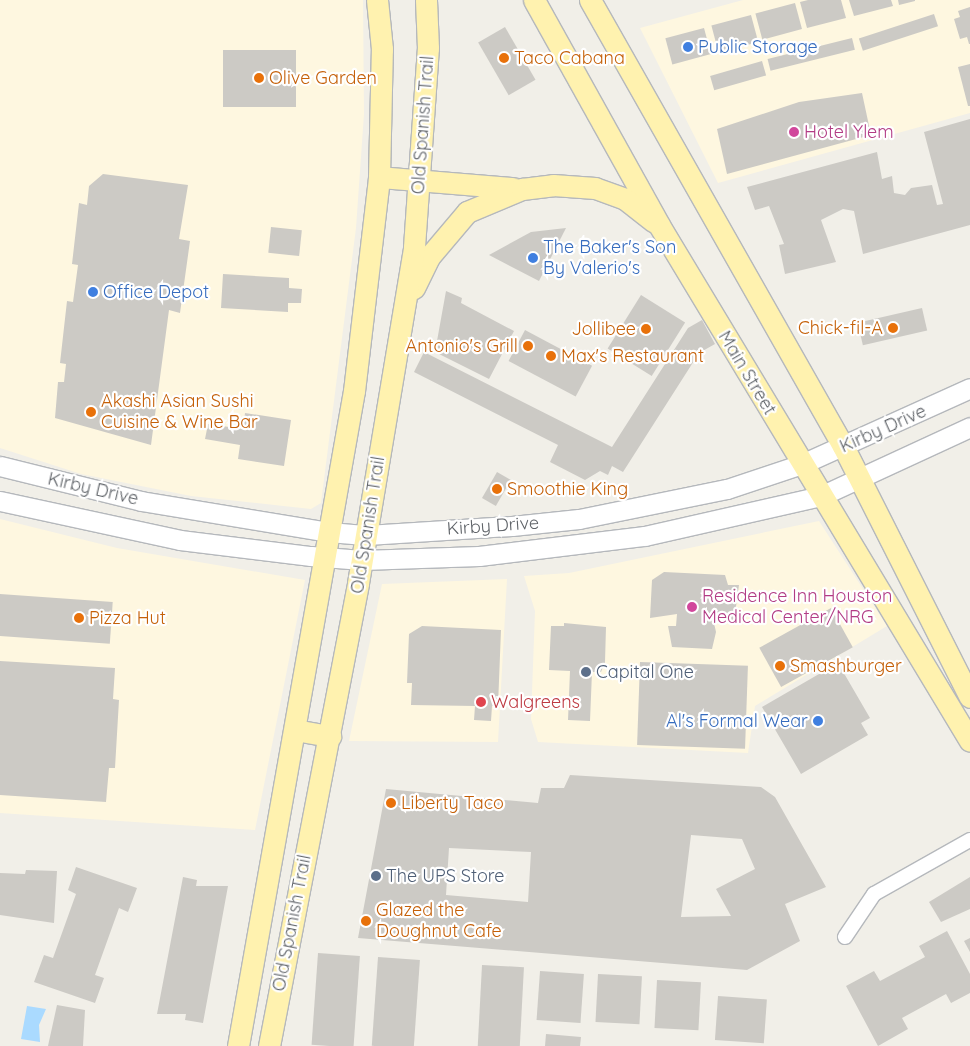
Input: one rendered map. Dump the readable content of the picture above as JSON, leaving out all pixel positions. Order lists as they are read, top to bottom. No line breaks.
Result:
{"streets":{"main road":["Old Spanish Trail","Main Street","Kirby Drive"]},"crossings":[["Old Spanish Trail","Kirby Drive"],["Main Street","Kirby Drive"]],"places":["Public Storage","Taco Cabana","Olive Garden","Hotel Ylem","The Baker's Son By Valerio's","Office Depot","Chick-fil-A","Jollibee","Antonio's Grill","Max's Restaurant","Akashi Asian Sushi Cuisine & Wine Bar","Smoothie King","Residence Inn Houston Medical Center/NRG","Pizza Hut","Smashburger","Capital One","Walgreens","Al's Formal Wear","Liberty Taco","The UPS Store","Glazed the Doughnut Cafe"]}
